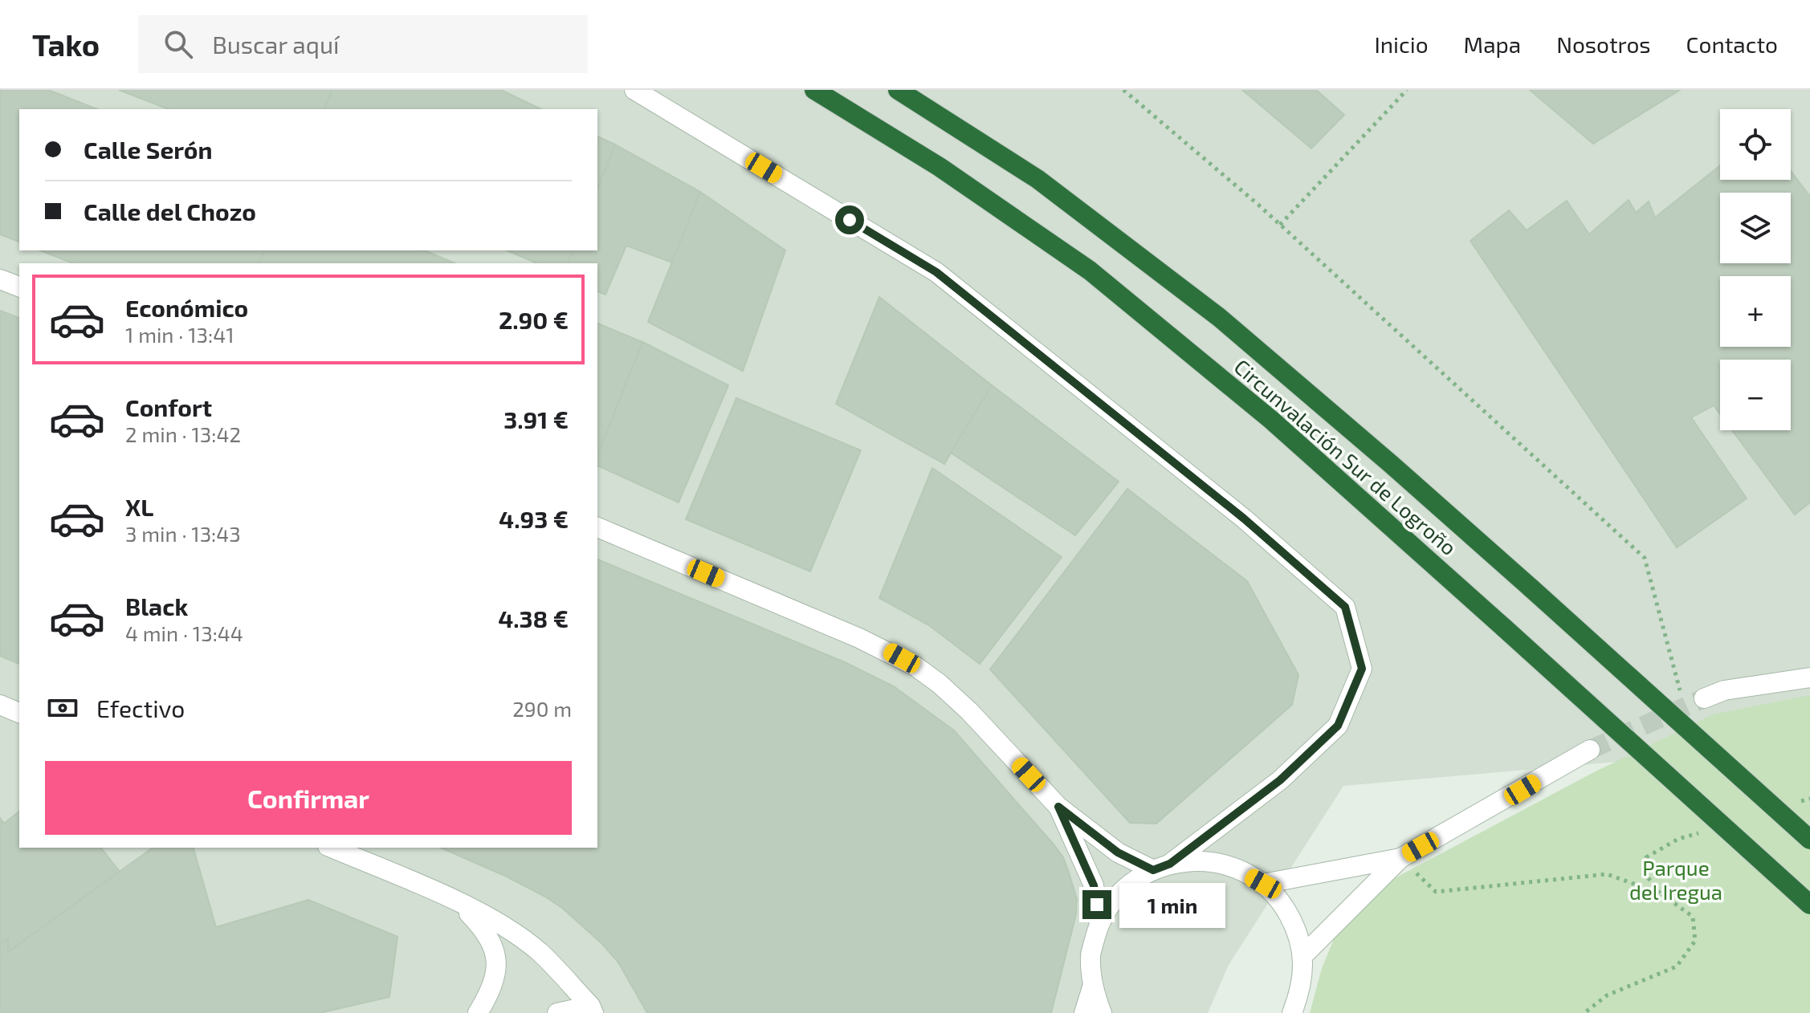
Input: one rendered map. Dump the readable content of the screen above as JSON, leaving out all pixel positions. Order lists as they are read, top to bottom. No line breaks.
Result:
{"streets":{"highway":["Circunvalación Sur de Logroño"]},"parks":["Parque del Iregua"],"page":{"header":"Tako","search":"Buscar aquí","nav":["Inicio","Mapa","Nosotros","Contacto"],"map_buttons":["+","−"],"banner":["Calle Serón","Calle del Chozo"],"list":[{"name":"Económico","note":"1 min · 13:41","value":"2.90 €"},{"name":"Confort","note":"2 min · 13:42","value":"3.91 €"},{"name":"XL","note":"3 min · 13:43","value":"4.93 €"},{"name":"Black","note":"4 min · 13:44","value":"4.38 €"}],"pay":["Efectivo","290 m"],"buttons":"Confirmar","bubble":"1 min"}}
